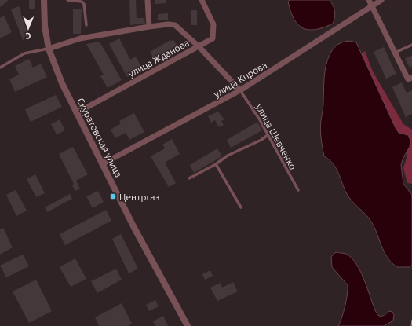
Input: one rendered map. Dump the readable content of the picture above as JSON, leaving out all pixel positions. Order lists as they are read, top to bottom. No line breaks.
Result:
{"streets":{"street":["улица Жданова","улица Кирова","Скуратовская улица"],"lane":["улица Шевченко"]},"crossings":[["улица Жданова","Скуратовская улица"],["улица Кирова","улица Шевченко"],["улица Кирова","Скуратовская улица"]],"places":{"transit":["Центргаз"]},"north":"bottom"}
